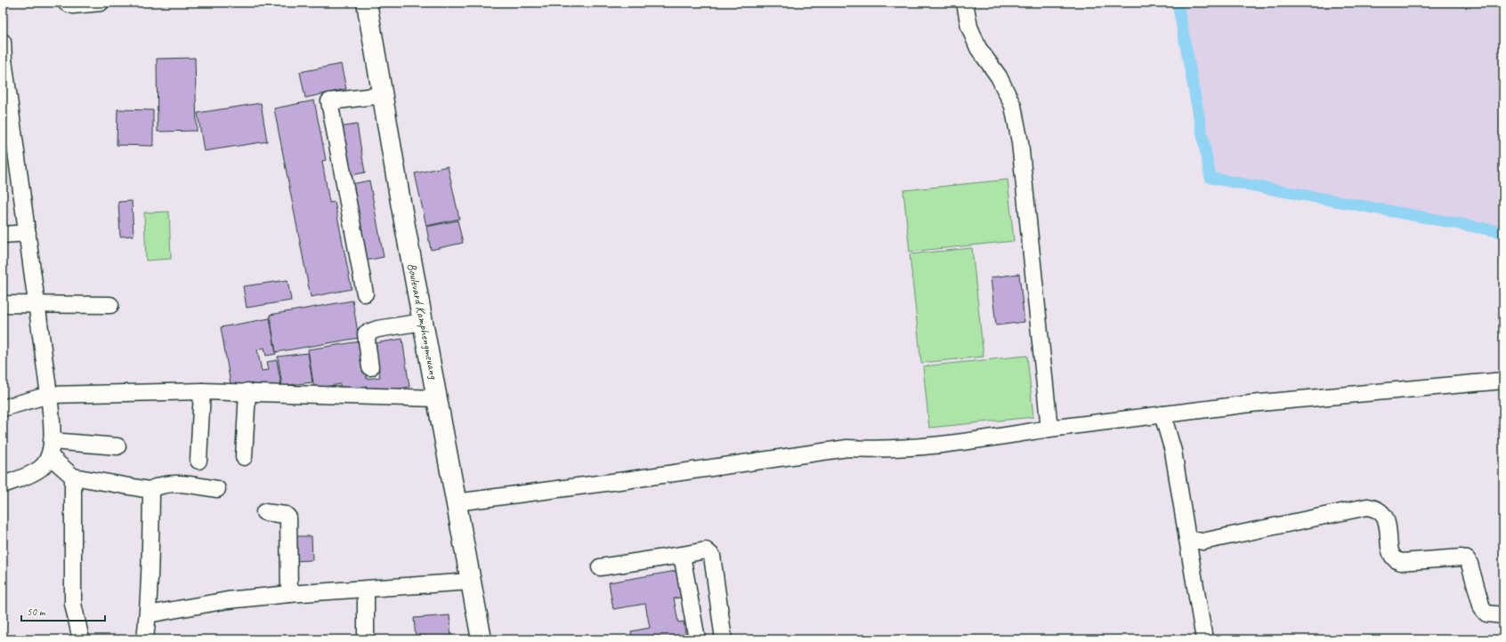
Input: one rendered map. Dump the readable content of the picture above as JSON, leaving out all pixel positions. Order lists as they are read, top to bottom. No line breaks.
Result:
{"streets":{"main road":["Boulevard Kamphengmeuang"]},"scale_bar":"50 m"}
